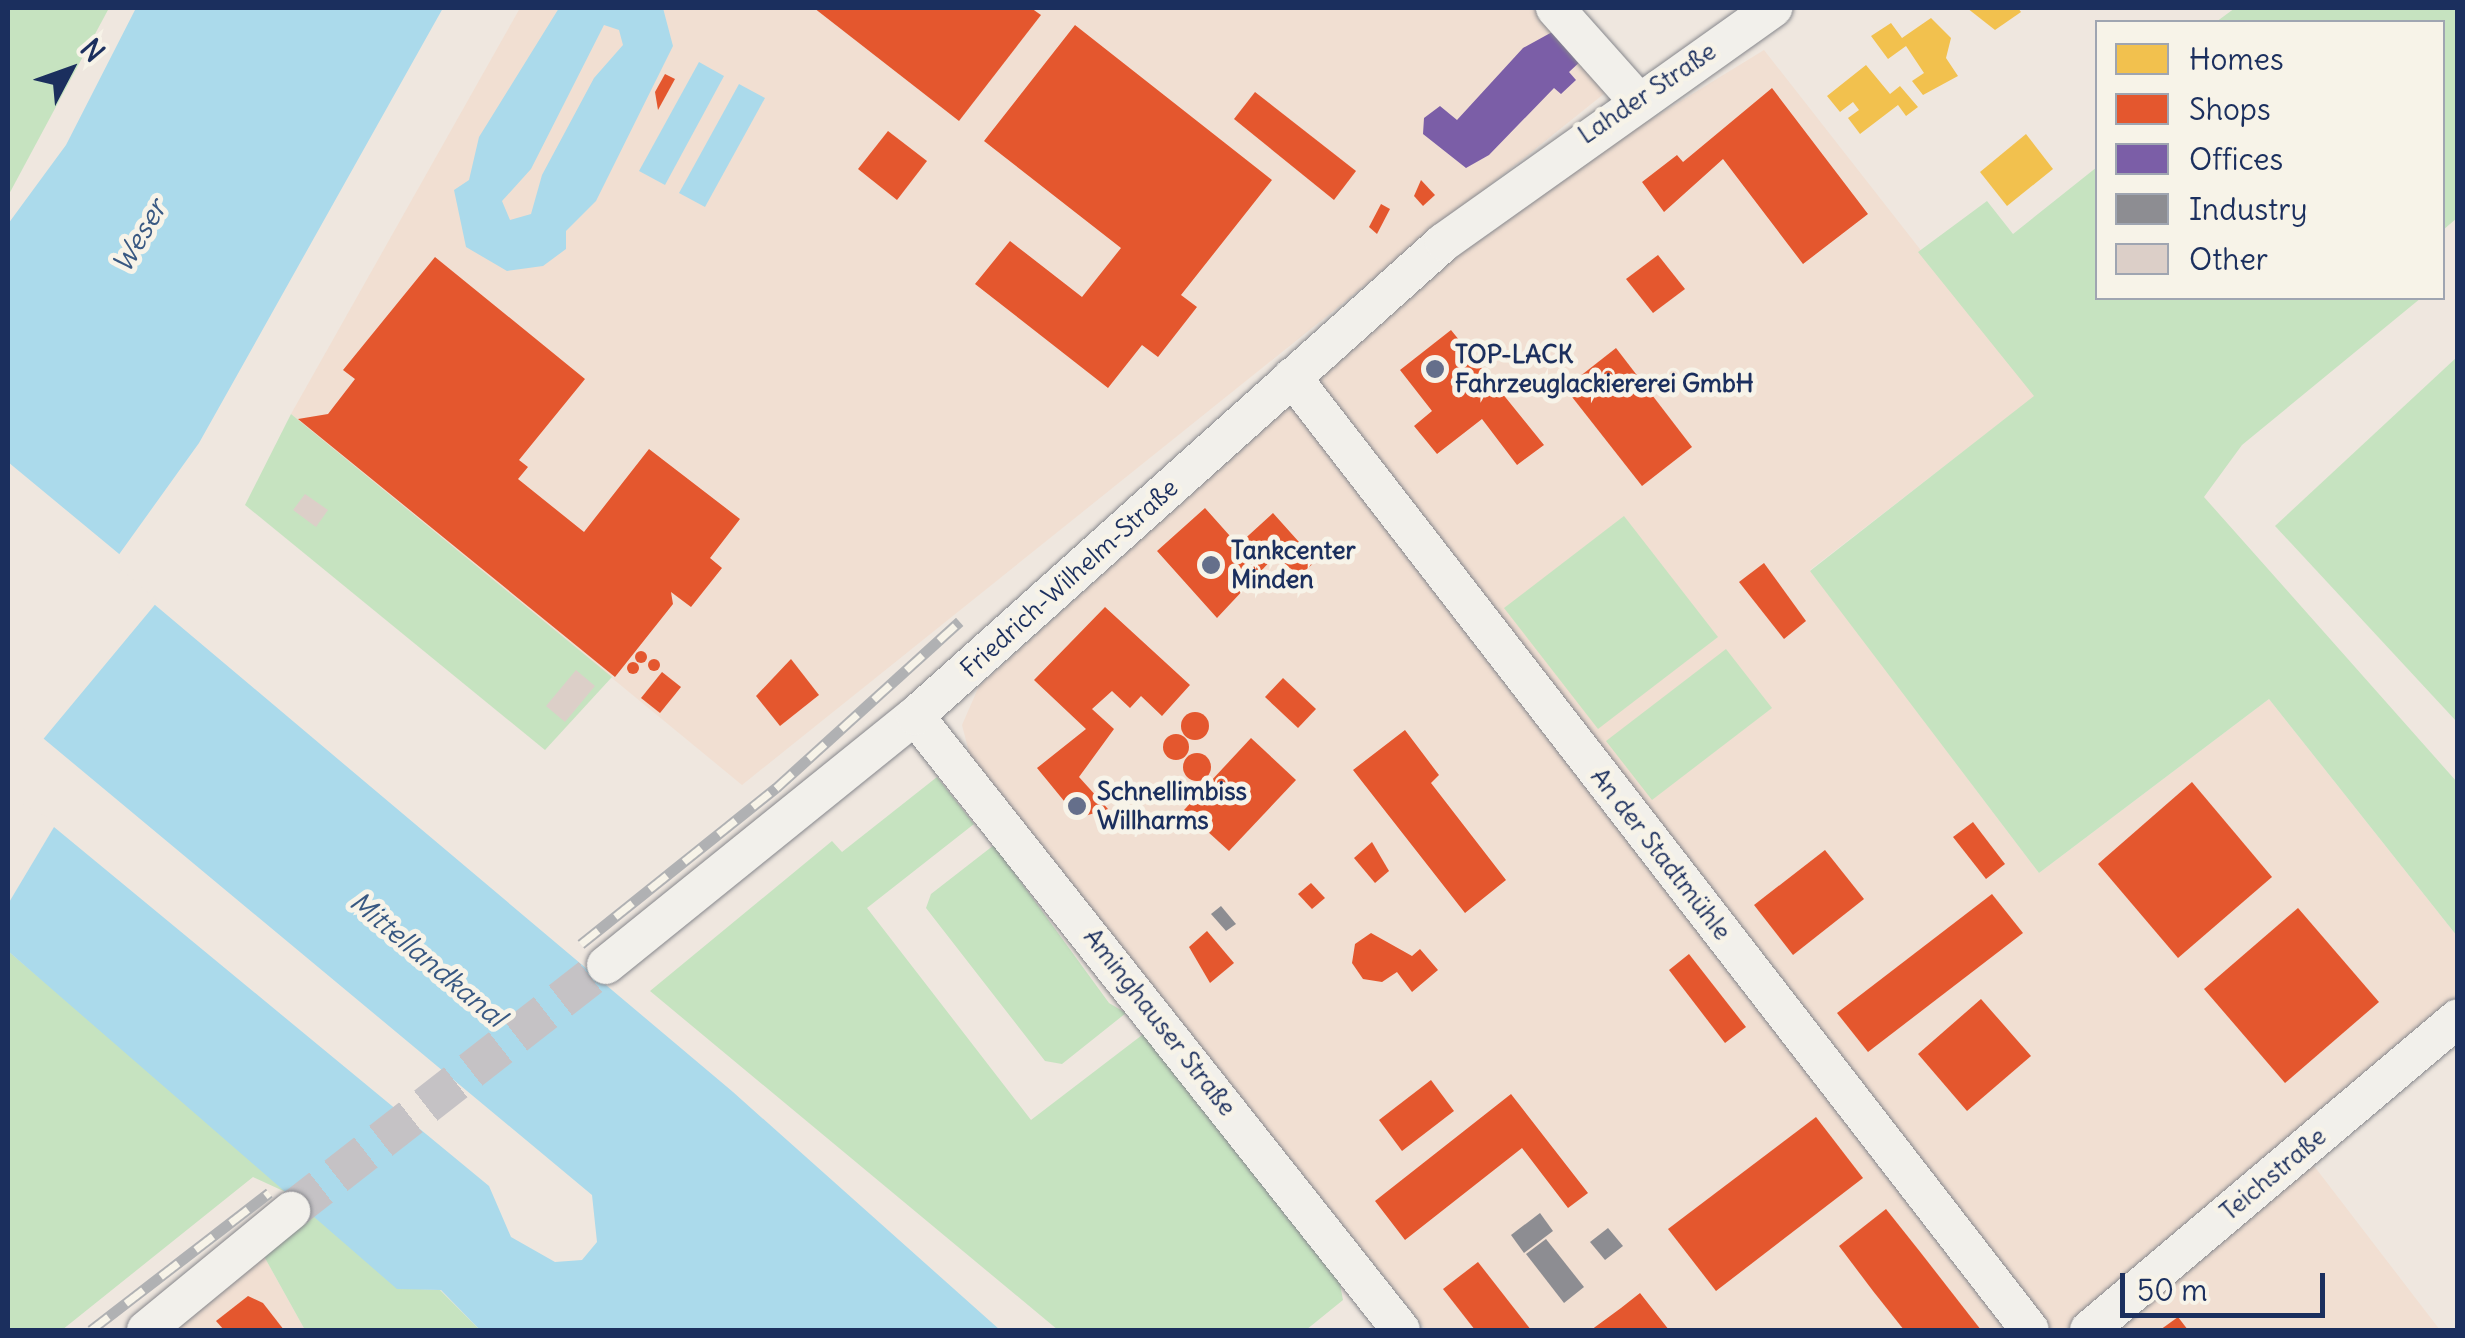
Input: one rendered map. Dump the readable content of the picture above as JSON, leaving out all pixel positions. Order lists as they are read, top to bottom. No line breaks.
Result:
{"streets":{"street":["Lahder Straße","Friedrich-Wilhelm-Straße","An der Stadtmühle","Aminghauser Straße","Teichstraße"]},"crossings":[["Lahder Straße","Friedrich-Wilhelm-Straße"],["Friedrich-Wilhelm-Straße","An der Stadtmühle"],["Friedrich-Wilhelm-Straße","Aminghauser Straße"]],"water":["Weser","Mittellandkanal"],"places":["TOP-LACK Fahrzeuglackiererei GmbH","Tankcenter Minden","Schnellimbiss Willharms"],"legend":["Homes","Shops","Offices","Industry","Other"],"scale_bar":"50 m","north":"top right"}
